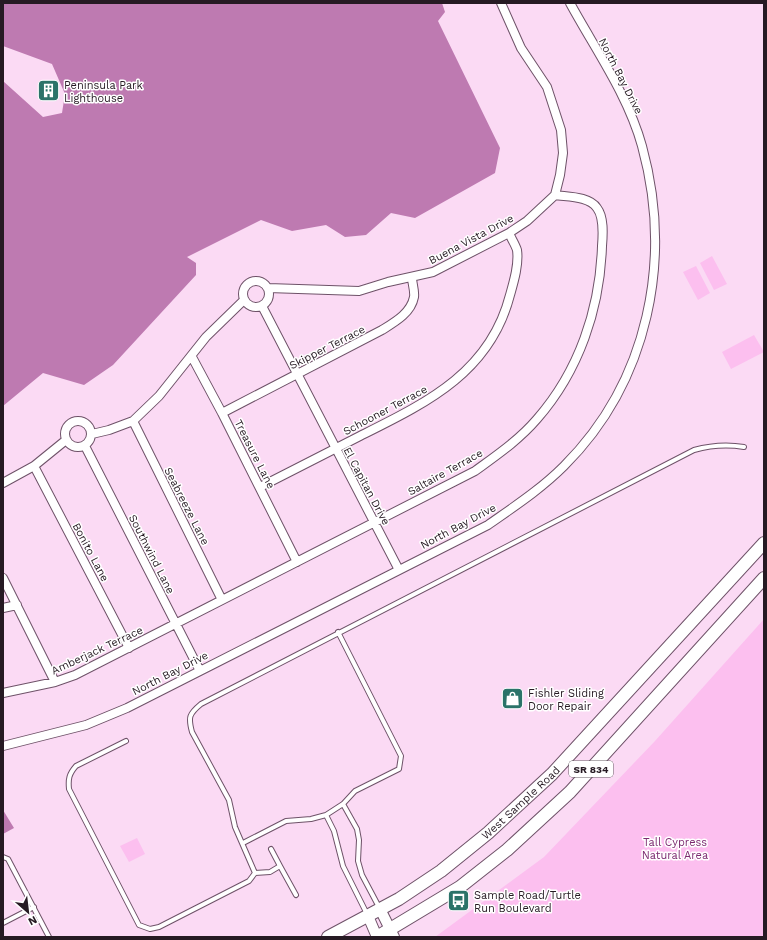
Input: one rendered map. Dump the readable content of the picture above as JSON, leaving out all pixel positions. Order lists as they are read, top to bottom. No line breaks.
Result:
{"streets":{"main road":["SR 834","West Sample Road"],"street":["North Bay Drive","Buena Vista Drive","Skipper Terrace","Schooner Terrace","Treasure Lane","Saltaire Terrace","El Capitan Drive","Seabreeze Lane","Bonito Lane","Southwind Lane","Amberjack Terrace"]},"crossings":[["North Bay Drive","El Capitan Drive"],["North Bay Drive","Southwind Lane"],["Buena Vista Drive","Skipper Terrace"],["Buena Vista Drive","Schooner Terrace"],["Buena Vista Drive","Saltaire Terrace"],["Buena Vista Drive","El Capitan Drive"],["Skipper Terrace","Treasure Lane"],["Skipper Terrace","El Capitan Drive"],["Schooner Terrace","Treasure Lane"],["Schooner Terrace","El Capitan Drive"],["Treasure Lane","Saltaire Terrace"],["Saltaire Terrace","El Capitan Drive"],["Saltaire Terrace","Seabreeze Lane"],["Saltaire Terrace","Southwind Lane"],["Saltaire Terrace","Amberjack Terrace"],["Bonito Lane","Amberjack Terrace"],["Southwind Lane","Amberjack Terrace"]],"parks":["Tall Cypress Natural Area"],"places":{"building":["Peninsula Park Lighthouse"],"shop":["Fishler Sliding Door Repair"],"bus stop":["Sample Road/Turtle Run Boulevard"]},"north":"bottom right"}
